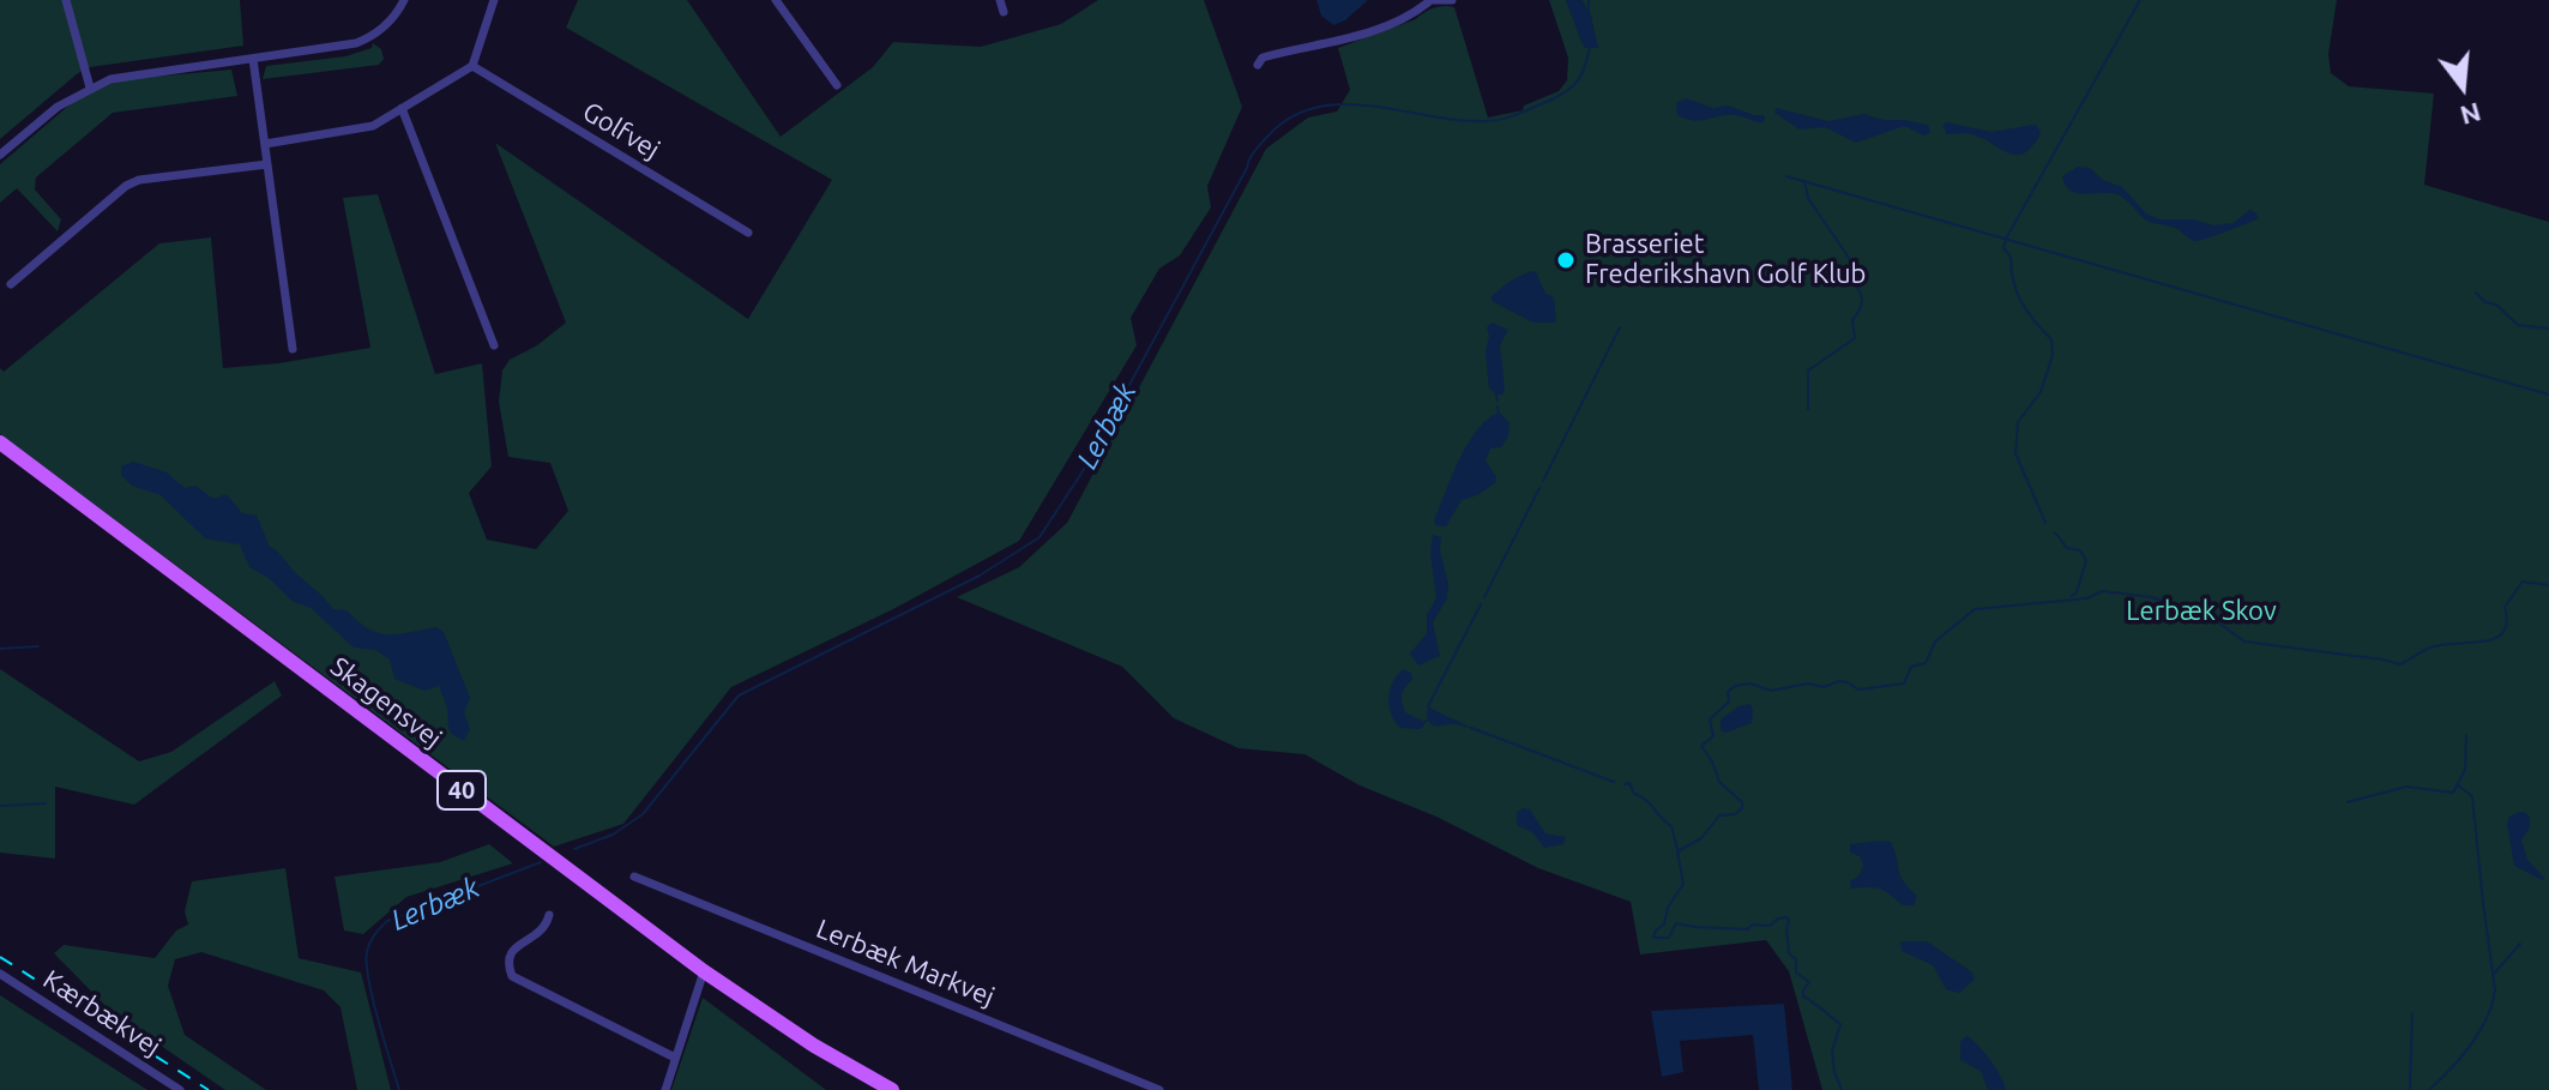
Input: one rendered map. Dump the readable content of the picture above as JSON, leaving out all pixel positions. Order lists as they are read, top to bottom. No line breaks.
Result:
{"streets":{"main road":["Skagensvej","40"],"street":["Golfvej","Lerbæk Markvej","Kærbækvej"]},"water":["Lerbæk"],"parks":["Lerbæk Skov"],"places":["Brasseriet Frederikshavn Golf Klub"],"north":"bottom"}
